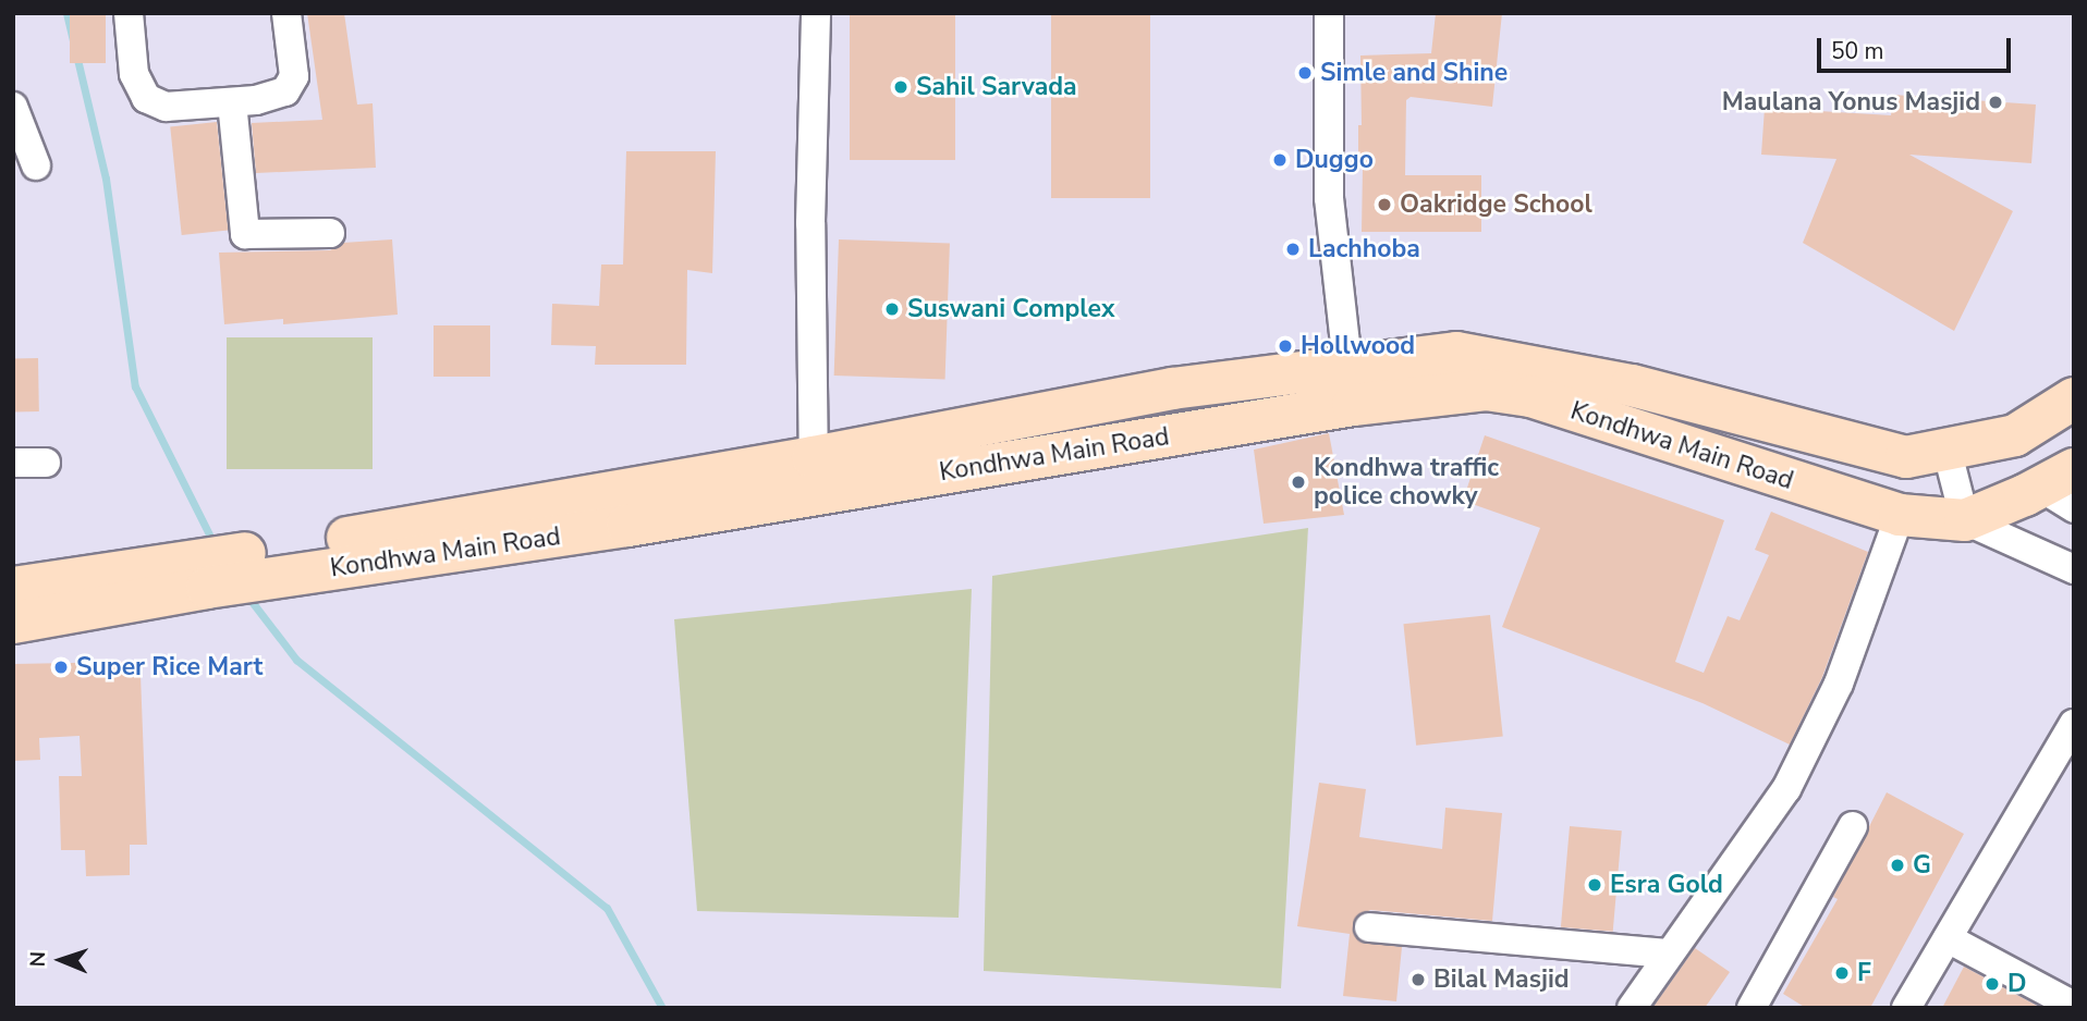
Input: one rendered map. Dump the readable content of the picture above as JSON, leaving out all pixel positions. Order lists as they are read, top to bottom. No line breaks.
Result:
{"streets":{"main road":["Kondhwa Main Road"]},"places":["Simle and Shine","Sahil Sarvada","Maulana Yonus Masjid","Duggo","Oakridge School","Lachhoba","Suswani Complex","Hollwood","Kondhwa traffic police chowky","Super Rice Mart","G","Esra Gold","F","Bilal Masjid","D"],"scale_bar":"50 m","north":"left"}
